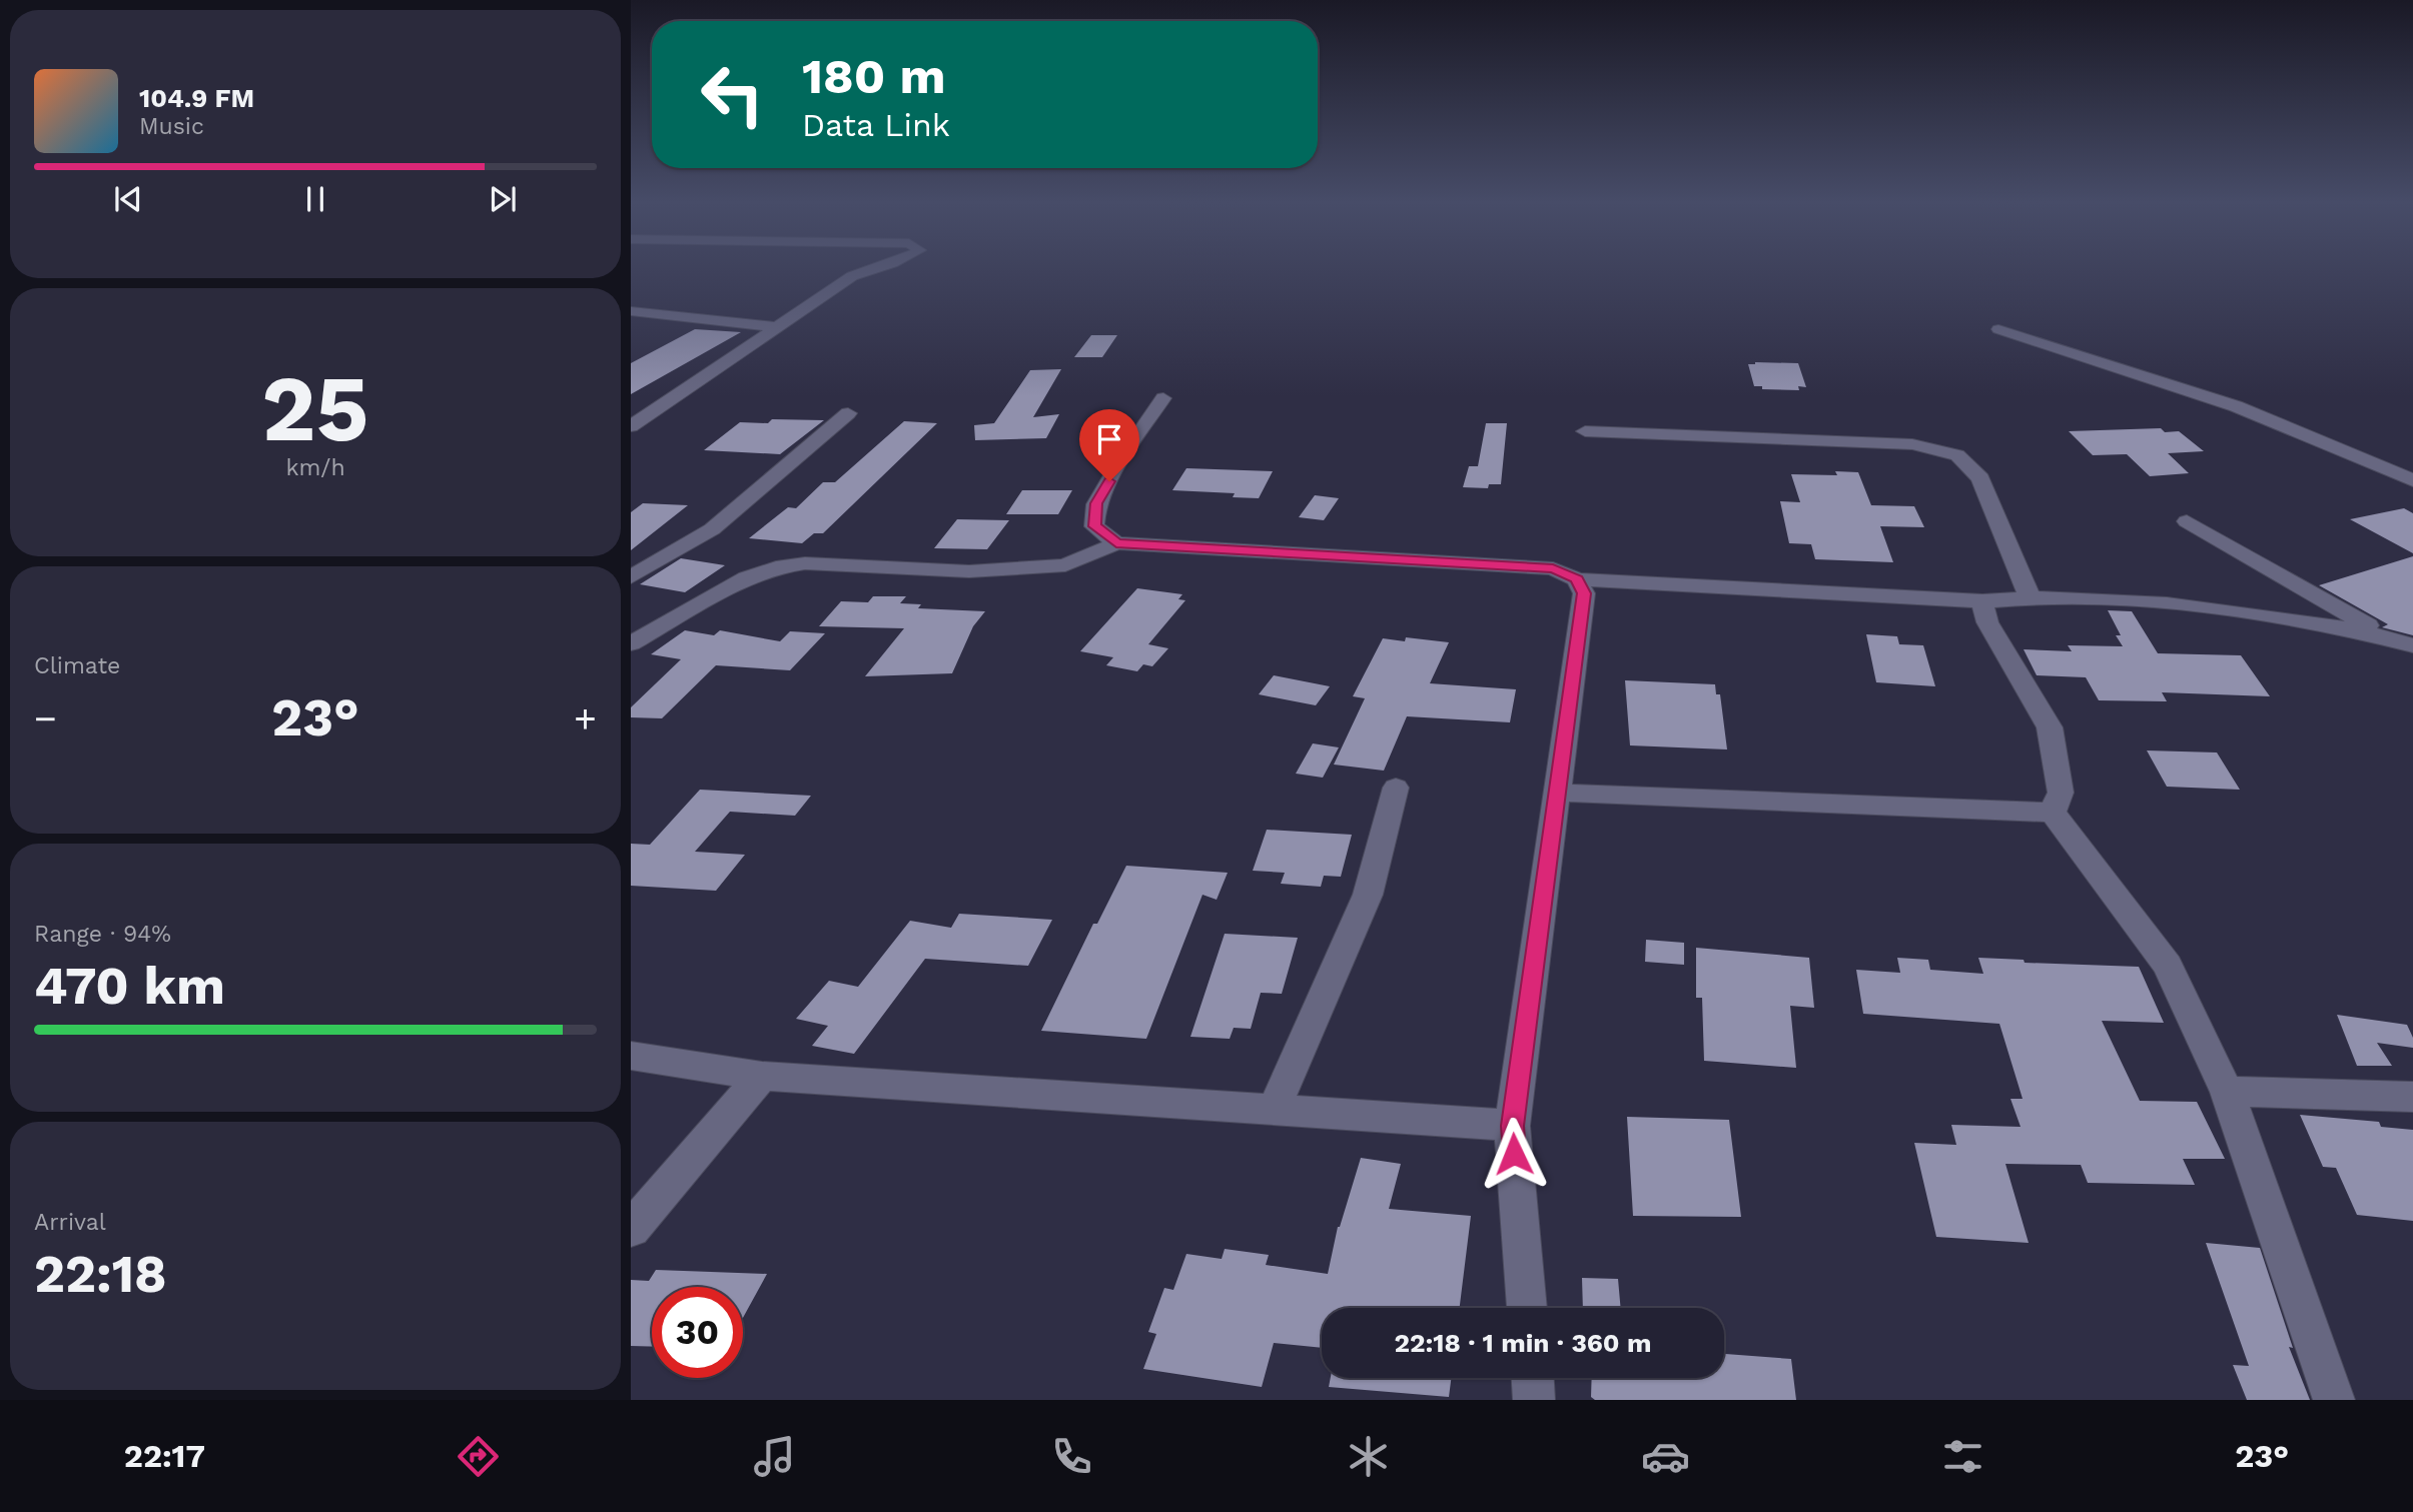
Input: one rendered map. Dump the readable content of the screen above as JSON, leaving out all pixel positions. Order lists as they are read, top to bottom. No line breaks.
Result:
{"page":{"turn":["180 m","Data Link"],"song":["104.9 FM","Music"],"tile":[["25","km/h"],"Climate",["Range · 94%","470 km"],["Arrival","22:18"]],"heat":["−","23°","+"],"limit":"30","trip":"22:18 · 1 min · 360 m","tabs":["22:17","23°"]}}
